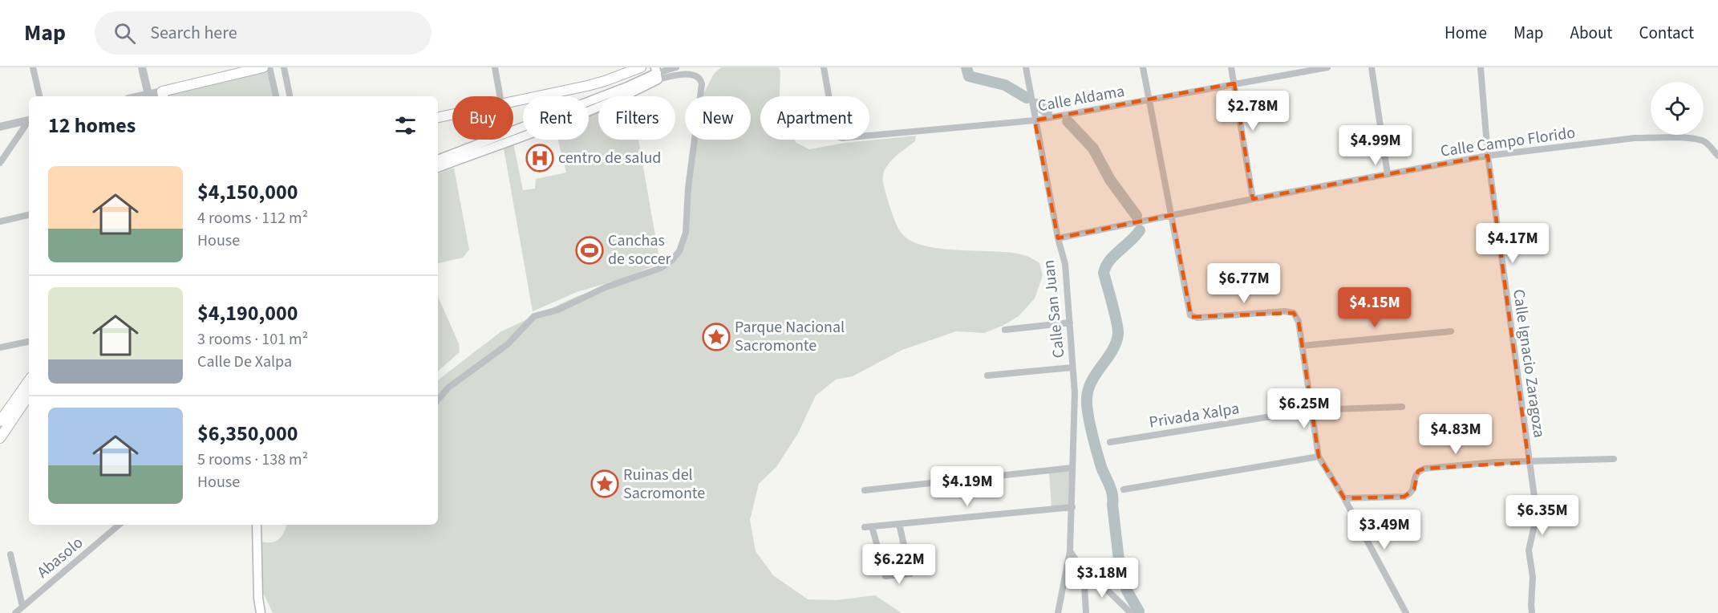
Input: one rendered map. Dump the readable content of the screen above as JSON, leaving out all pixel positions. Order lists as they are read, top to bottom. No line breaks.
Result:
{"streets":{"street":["Calle Aldama","Calle Campo Florido","Calle San Juan","Calle Ignacio Zaragoza","Privada Xalpa","Abasolo"]},"crossings":[["Calle Aldama","Calle San Juan"],["Calle Campo Florido","Calle San Juan"],["Calle Campo Florido","Calle Ignacio Zaragoza"]],"places":{"hospital":["centro de salud"],"sports":["Canchas de soccer"],"place":["Parque Nacional Sacromonte","Ruinas del Sacromonte"]},"page":{"header":"Map","search":"Search here","nav":["Home","Map","About","Contact"],"price":["$2.78M","$4.99M","$4.17M","$6.77M","$4.15M","$6.25M","$4.83M","$4.19M","$6.35M","$3.49M","$6.22M","$3.18M"],"chip":["Buy","Rent","Filters","New","Apartment"],"heading":"12 homes","list":[{"name":"$4,150,000","note":"4 rooms · 112 m² · House"},{"name":"$4,190,000","note":"3 rooms · 101 m² · Calle De Xalpa"},{"name":"$6,350,000","note":"5 rooms · 138 m² · House"}]}}
